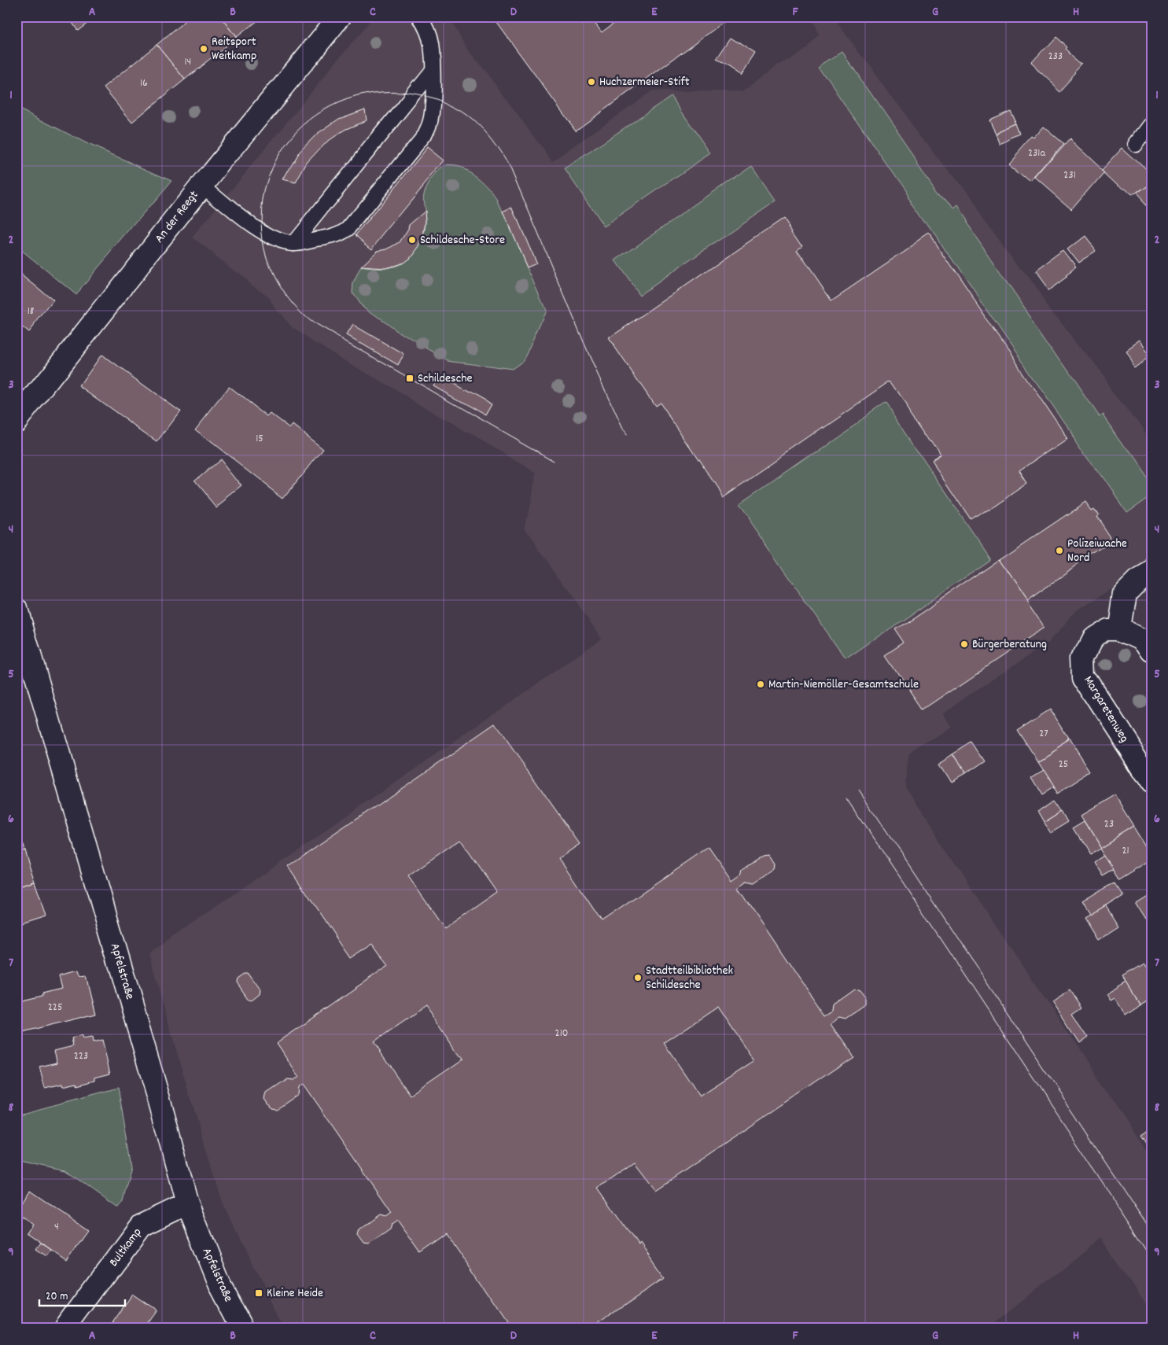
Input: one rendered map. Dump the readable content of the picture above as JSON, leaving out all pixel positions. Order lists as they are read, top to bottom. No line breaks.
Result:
{"streets":{"street":["An der Reegt","Margaretenweg","Apfelstraße","Bultkamp"]},"crossings":[["Apfelstraße","Bultkamp"]],"places":{"other":["Reitsport Weitkamp","Huchzermeier-Stift","Schildesche-Store","Polizeiwache Nord","Bürgerberatung","Martin-Niemöller-Gesamtschule","Stadtteilbibliothek Schildesche"],"transit":["Schildesche","Kleine Heide"]},"house_numbers":["233","14","16","231a","231","18","15","27","25","23","21","225","210","223","4"],"scale_bar":"20 m","grid":{"columns":["A","B","C","D","E","F","G","H"],"rows":["1","2","3","4","5","6","7","8","9"]}}
